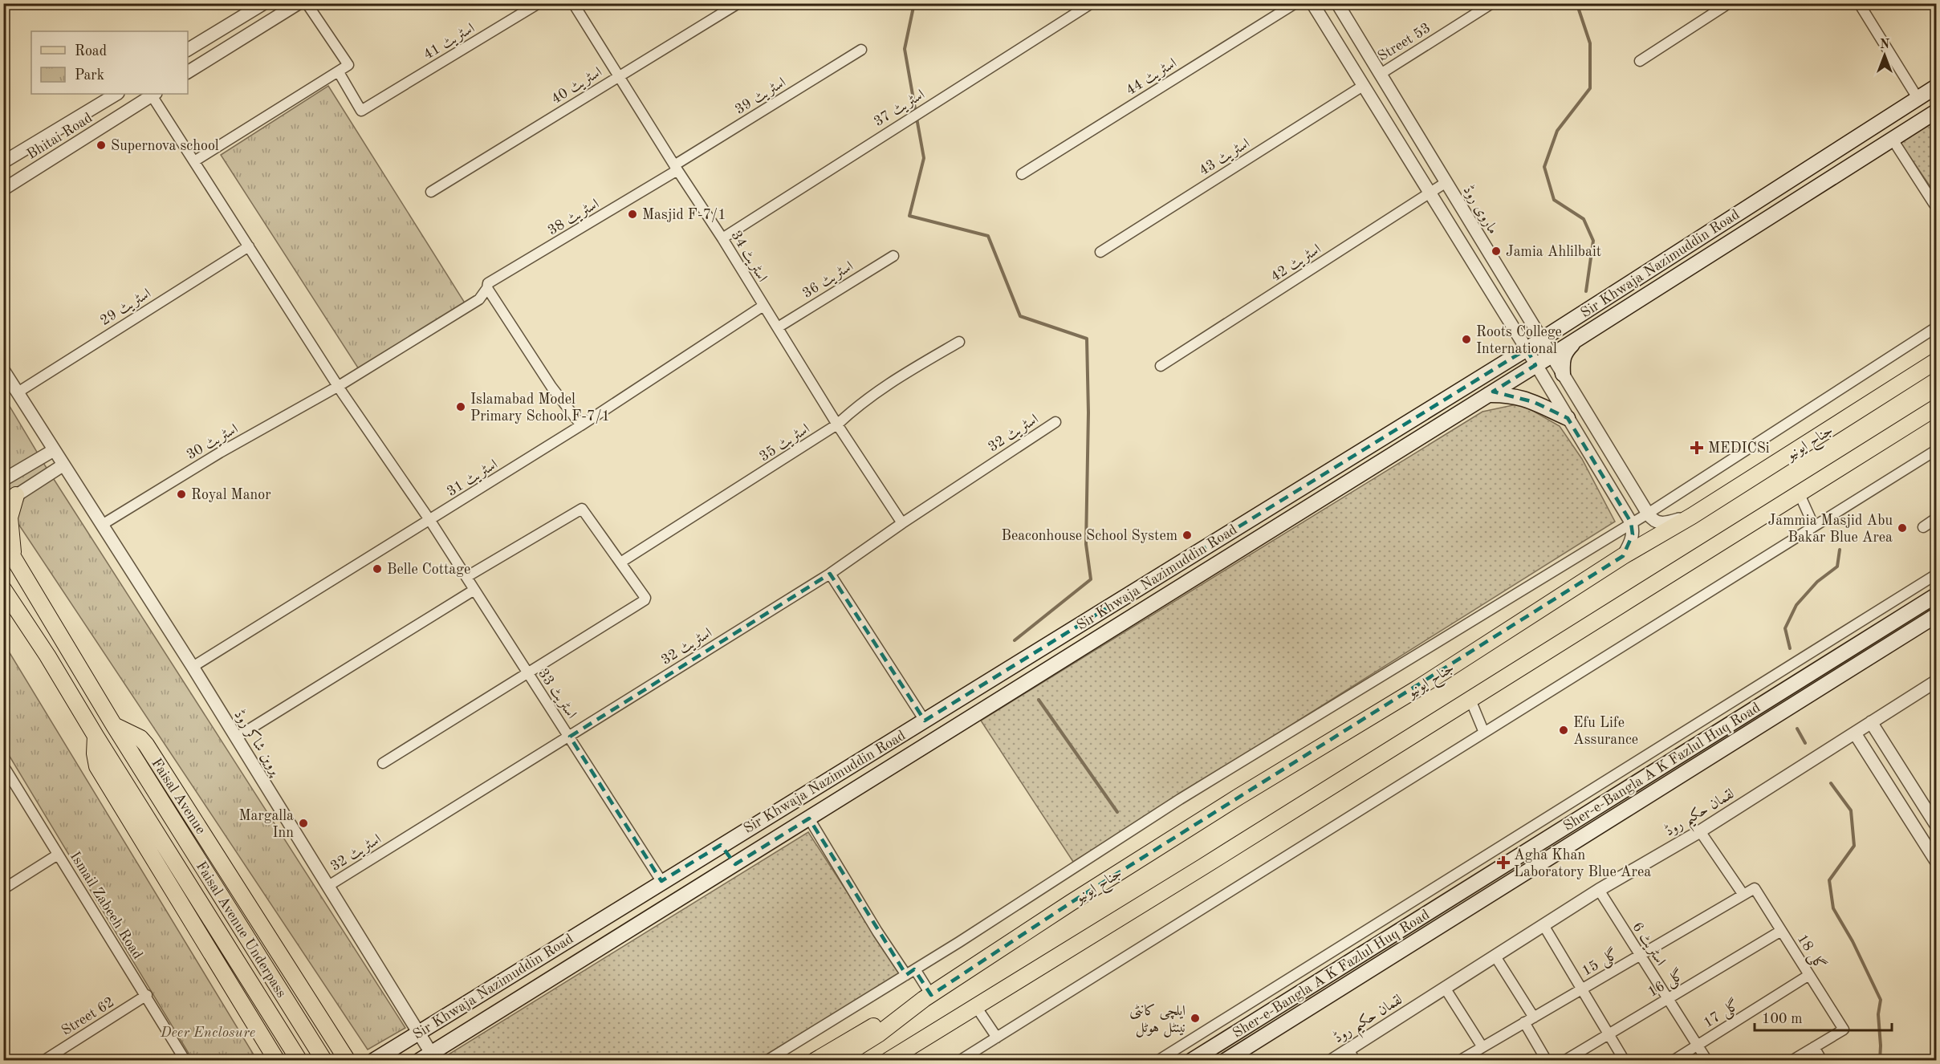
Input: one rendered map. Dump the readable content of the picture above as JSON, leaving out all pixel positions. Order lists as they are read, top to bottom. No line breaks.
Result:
{"streets":{"main road":["Sir Khwaja Nazimuddin Road","جناح ایونیو","Sher-e-Bangla A K Fazlul Huq Road","Faisal Avenue","Faisal Avenue Underpass"],"street":["اسٹریٹ 41","Street 53","اسٹریٹ 44","اسٹریٹ 40","اسٹریٹ 39","اسٹریٹ 37","Bhitai Road","اسٹریٹ 43","ماروی روڈ","اسٹریٹ 38","اسٹریٹ 34","اسٹریٹ 42","اسٹریٹ 36","اسٹریٹ 29","اسٹریٹ 32","اسٹریٹ 30","اسٹریٹ 35","اسٹریٹ 31","اسٹریٹ 33","پروین شاکر روڈ","لقمان حکیم روڈ","Ismail Zabeeh Road","اسٹریٹ 6","گلی 18","گلی 15","گلی 16","گلی 17","Street 62"]},"crossings":[["Street 53","ماروی روڈ"],["اسٹریٹ 40","اسٹریٹ 34"],["اسٹریٹ 39","اسٹریٹ 38"],["اسٹریٹ 39","اسٹریٹ 34"],["اسٹریٹ 37","اسٹریٹ 34"],["Bhitai Road","اسٹریٹ 33"],["ماروی روڈ","اسٹریٹ 42"],["ماروی روڈ","Sir Khwaja Nazimuddin Road"],["اسٹریٹ 38","اسٹریٹ 34"],["اسٹریٹ 38","اسٹریٹ 30"],["اسٹریٹ 38","اسٹریٹ 33"],["اسٹریٹ 34","اسٹریٹ 36"],["اسٹریٹ 34","اسٹریٹ 32"],["اسٹریٹ 34","اسٹریٹ 35"],["اسٹریٹ 34","اسٹریٹ 31"],["Sir Khwaja Nazimuddin Road","اسٹریٹ 33"],["Sir Khwaja Nazimuddin Road","پروین شاکر روڈ"],["اسٹریٹ 29","اسٹریٹ 33"],["اسٹریٹ 29","پروین شاکر روڈ"],["اسٹریٹ 32","اسٹریٹ 33"],["اسٹریٹ 32","پروین شاکر روڈ"],["اسٹریٹ 30","اسٹریٹ 33"],["اسٹریٹ 30","پروین شاکر روڈ"],["اسٹریٹ 31","اسٹریٹ 33"],["اسٹریٹ 31","پروین شاکر روڈ"],["Faisal Avenue","Faisal Avenue Underpass"],["لقمان حکیم روڈ","اسٹریٹ 6"],["Ismail Zabeeh Road","Street 62"],["اسٹریٹ 6","گلی 15"],["اسٹریٹ 6","گلی 16"],["اسٹریٹ 6","گلی 17"],["گلی 18","گلی 15"],["گلی 18","گلی 16"],["گلی 18","گلی 17"]],"parks":["Deer Enclosure"],"places":{"other":["Supernova school","Masjid F-7/1","Jamia Ahlilbait","Roots College International","Islamabad Model Primary School F-7/1","Royal Manor","Jammia Masjid Abu Bakar Blue Area","Beaconhouse School System","Belle Cottage","Efu Life Assurance","Margalla Inn","ایلچی کانٹی نینٹل ہوٹل"],"health":["MEDICSi","Agha Khan Laboratory Blue Area"]},"legend":["Road","Park"],"scale_bar":"100 m","north":"top"}
